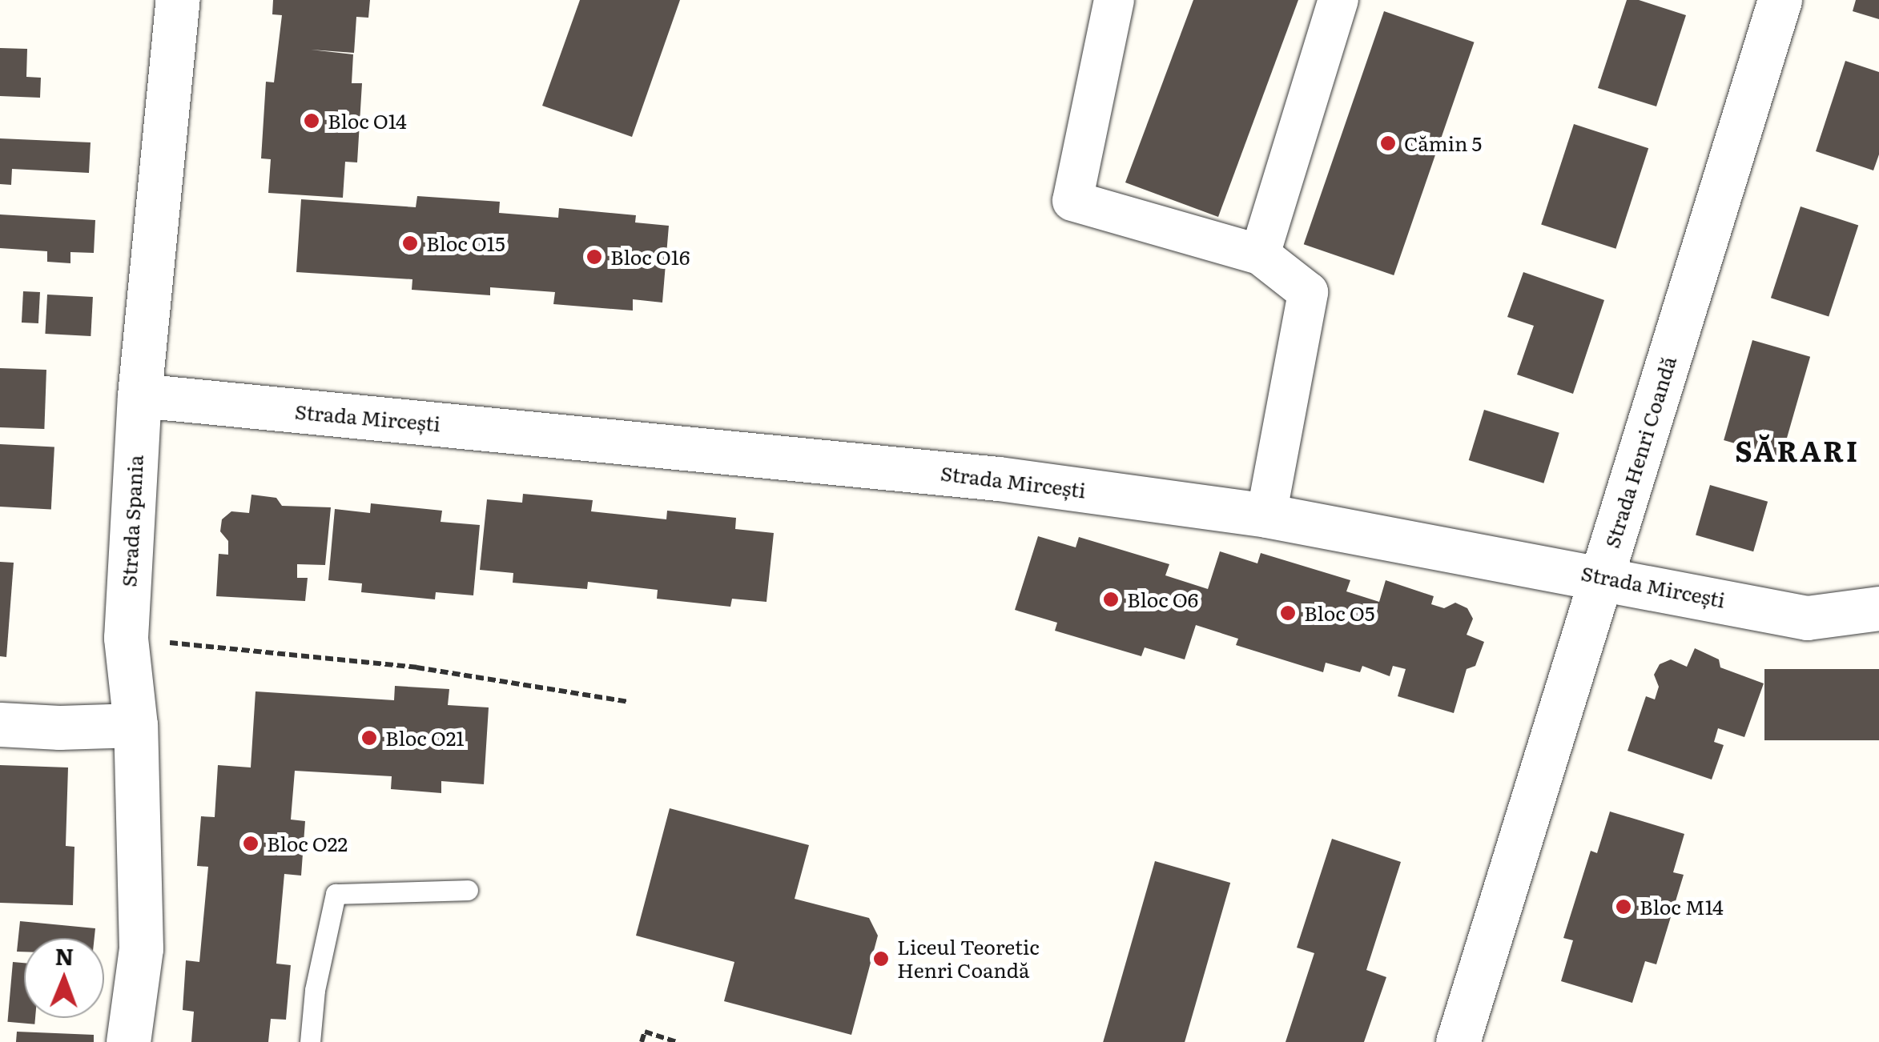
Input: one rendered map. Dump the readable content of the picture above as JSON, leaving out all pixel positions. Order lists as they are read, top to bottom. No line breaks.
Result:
{"streets":{"street":["Strada Mircești","Strada Henri Coandă","Strada Spania"]},"crossings":[["Strada Mircești","Strada Henri Coandă"],["Strada Mircești","Strada Spania"]],"districts":["SĂRARI"],"places":["Bloc O14","Cămin 5","Bloc O15","Bloc O16","Bloc O6","Bloc O5","Bloc O21","Bloc O22","Bloc M14","Liceul Teoretic Henri Coandă"],"north":"top"}
